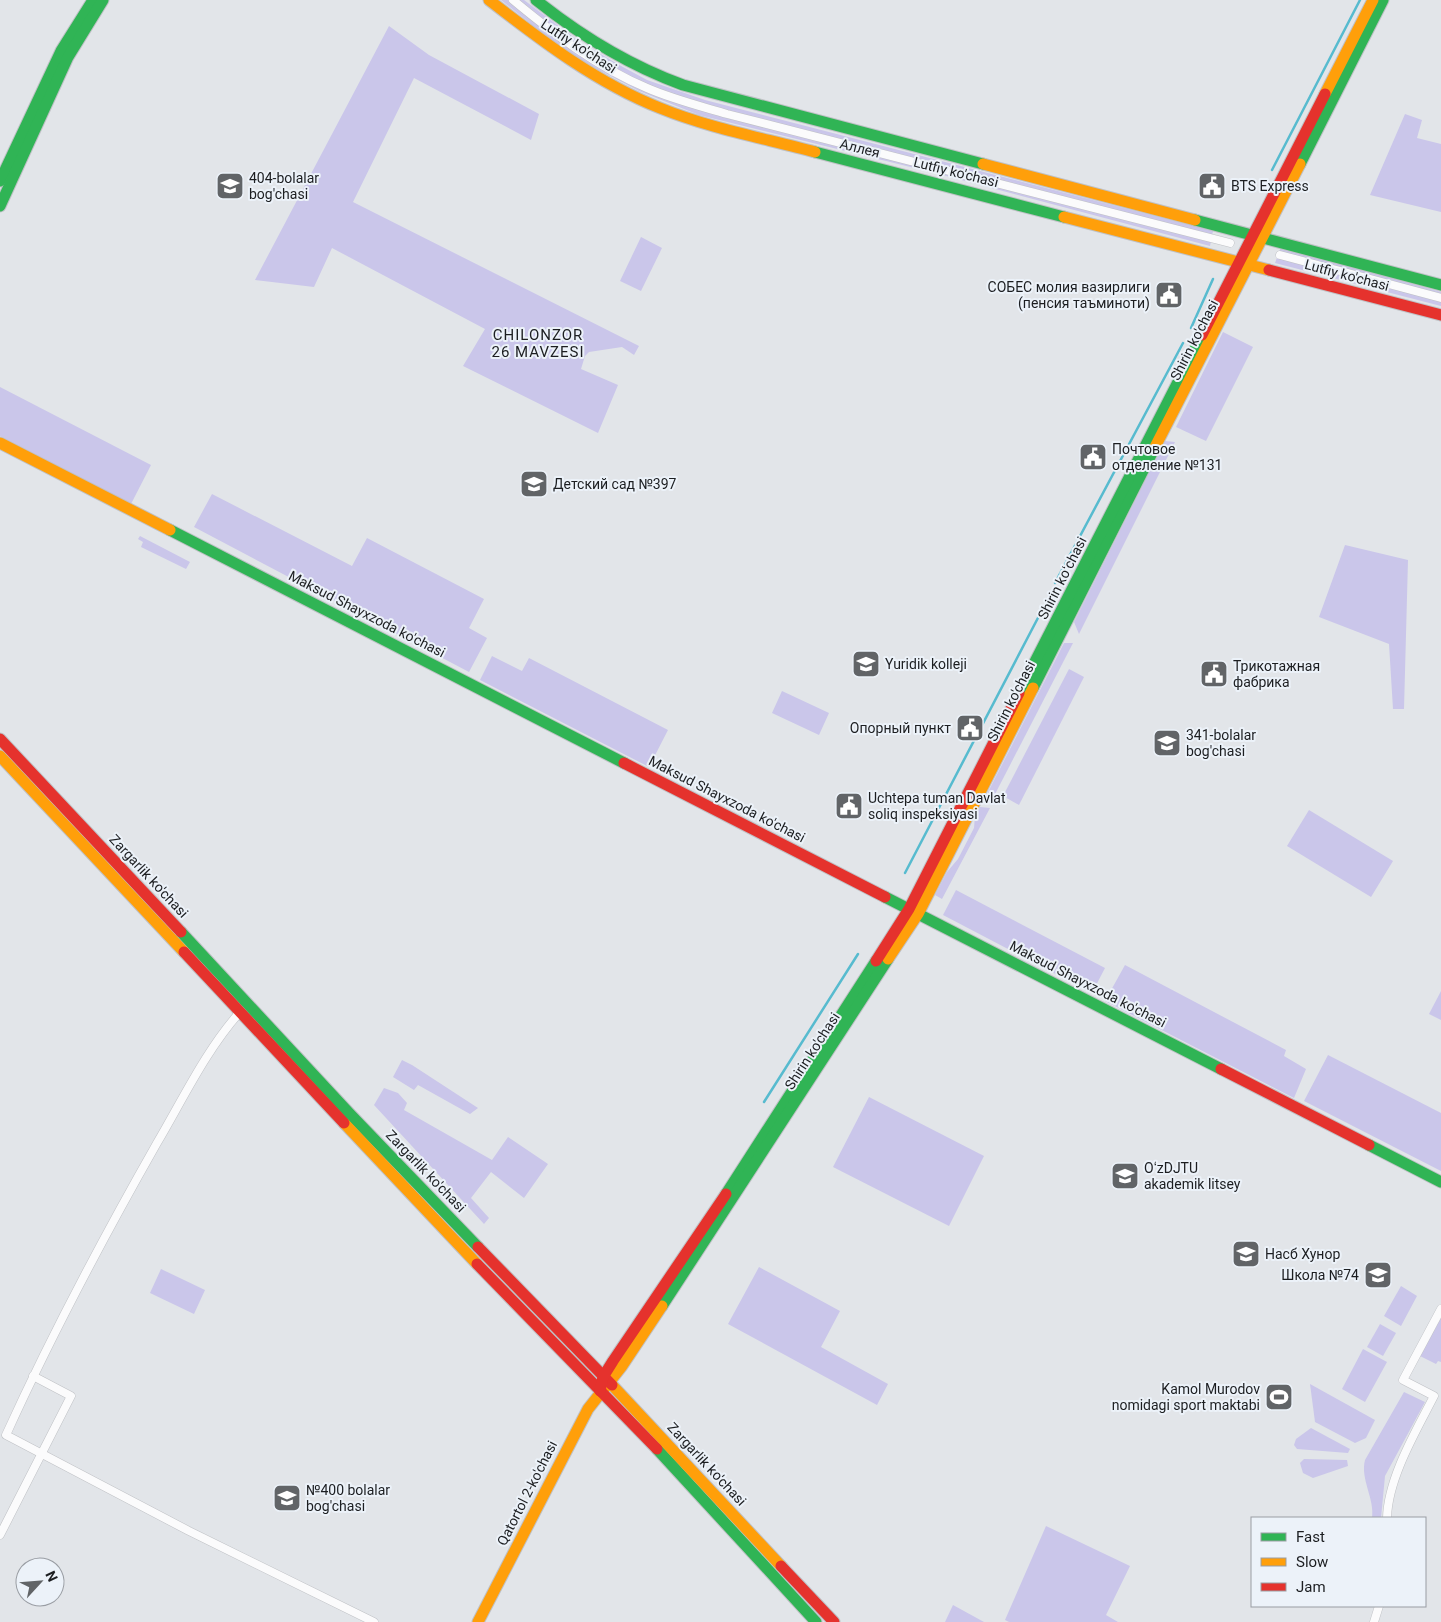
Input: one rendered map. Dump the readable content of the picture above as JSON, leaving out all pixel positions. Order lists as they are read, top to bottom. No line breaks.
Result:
{"streets":{"main road":["Lutfiy ko'chasi","Shirin ko'chasi","Shirin koʻchasi","Maksud Shayxzoda ko'chasi","Zargarlik ko'chasi","Qatortol 2-ko'chasi"],"street":["Аллея"]},"crossings":[["Lutfiy ko'chasi","Shirin ko'chasi"],["Shirin ko'chasi","Shirin koʻchasi"],["Shirin ko'chasi","Maksud Shayxzoda ko'chasi"],["Shirin ko'chasi","Zargarlik ko'chasi"],["Shirin ko'chasi","Qatortol 2-ko'chasi"],["Shirin koʻchasi","Maksud Shayxzoda ko'chasi"],["Zargarlik ko'chasi","Qatortol 2-ko'chasi"]],"districts":["CHILONZOR 26 MAVZESI"],"places":{"school or university":["404-bolalar bog'chasi","Детский сад №397","Yuridik kolleji","341-bolalar bog'chasi","OʻzDJTU akademik litsey","Насб Хунор","Школа №74","№400 bolalar bog'chasi"],"public building":["BTS Express","СОБЕС молия вазирлиги (пенсия таъминоти)","Почтовое отделение №131","Трикотажная фабрика","Опорный пункт","Uchtepa tuman Davlat soliq inspeksiyasi"],"sports":["Kamol Murodov nomidagi sport maktabi"]},"legend":["Fast","Slow","Jam"],"north":"top right"}
